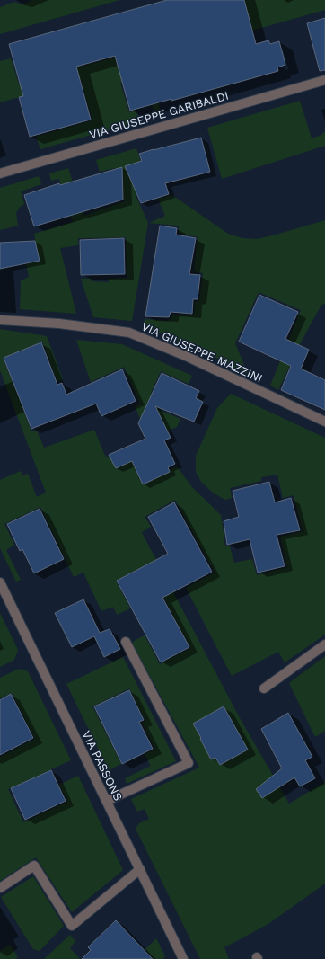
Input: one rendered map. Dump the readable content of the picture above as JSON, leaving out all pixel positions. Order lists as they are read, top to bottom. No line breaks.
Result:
{"streets":{"street":["VIA GIUSEPPE GARIBALDI","VIA GIUSEPPE MAZZINI","VIA PASSONS"]}}
